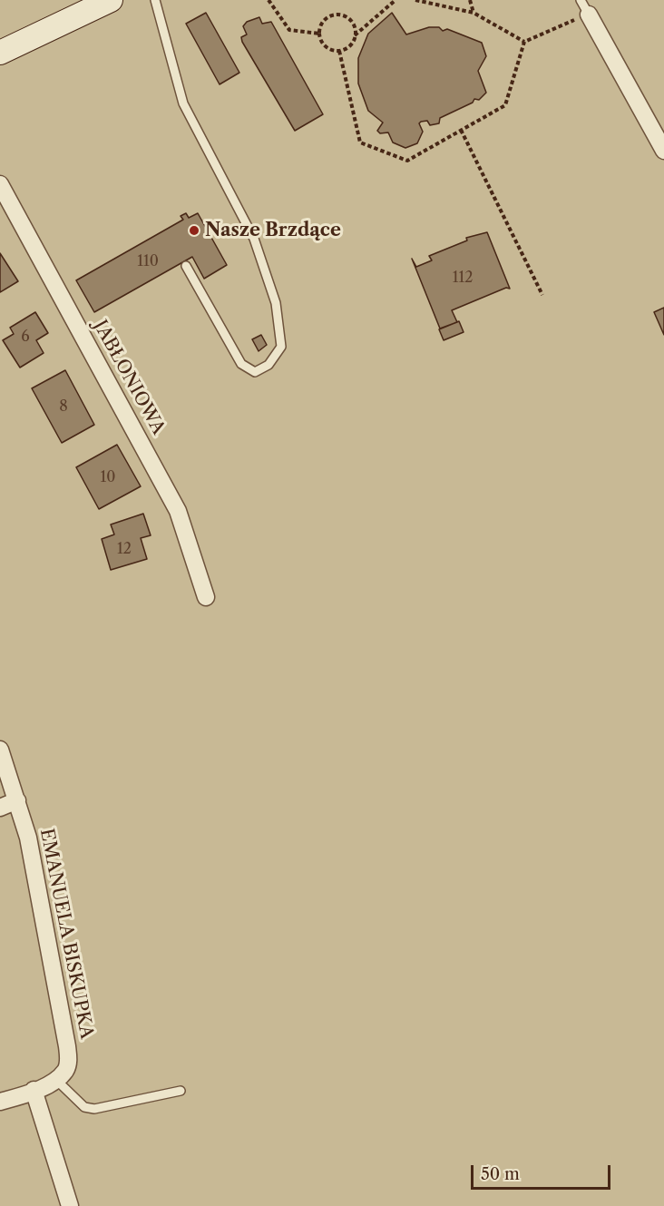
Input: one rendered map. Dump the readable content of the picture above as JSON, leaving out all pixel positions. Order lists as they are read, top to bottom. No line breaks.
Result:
{"streets":{"street":["JABŁONIOWA","EMANUELA BISKUPKA"]},"places":["Nasze Brzdące"],"house_numbers":["110","112","6","8","10","12"],"scale_bar":"50 m"}
